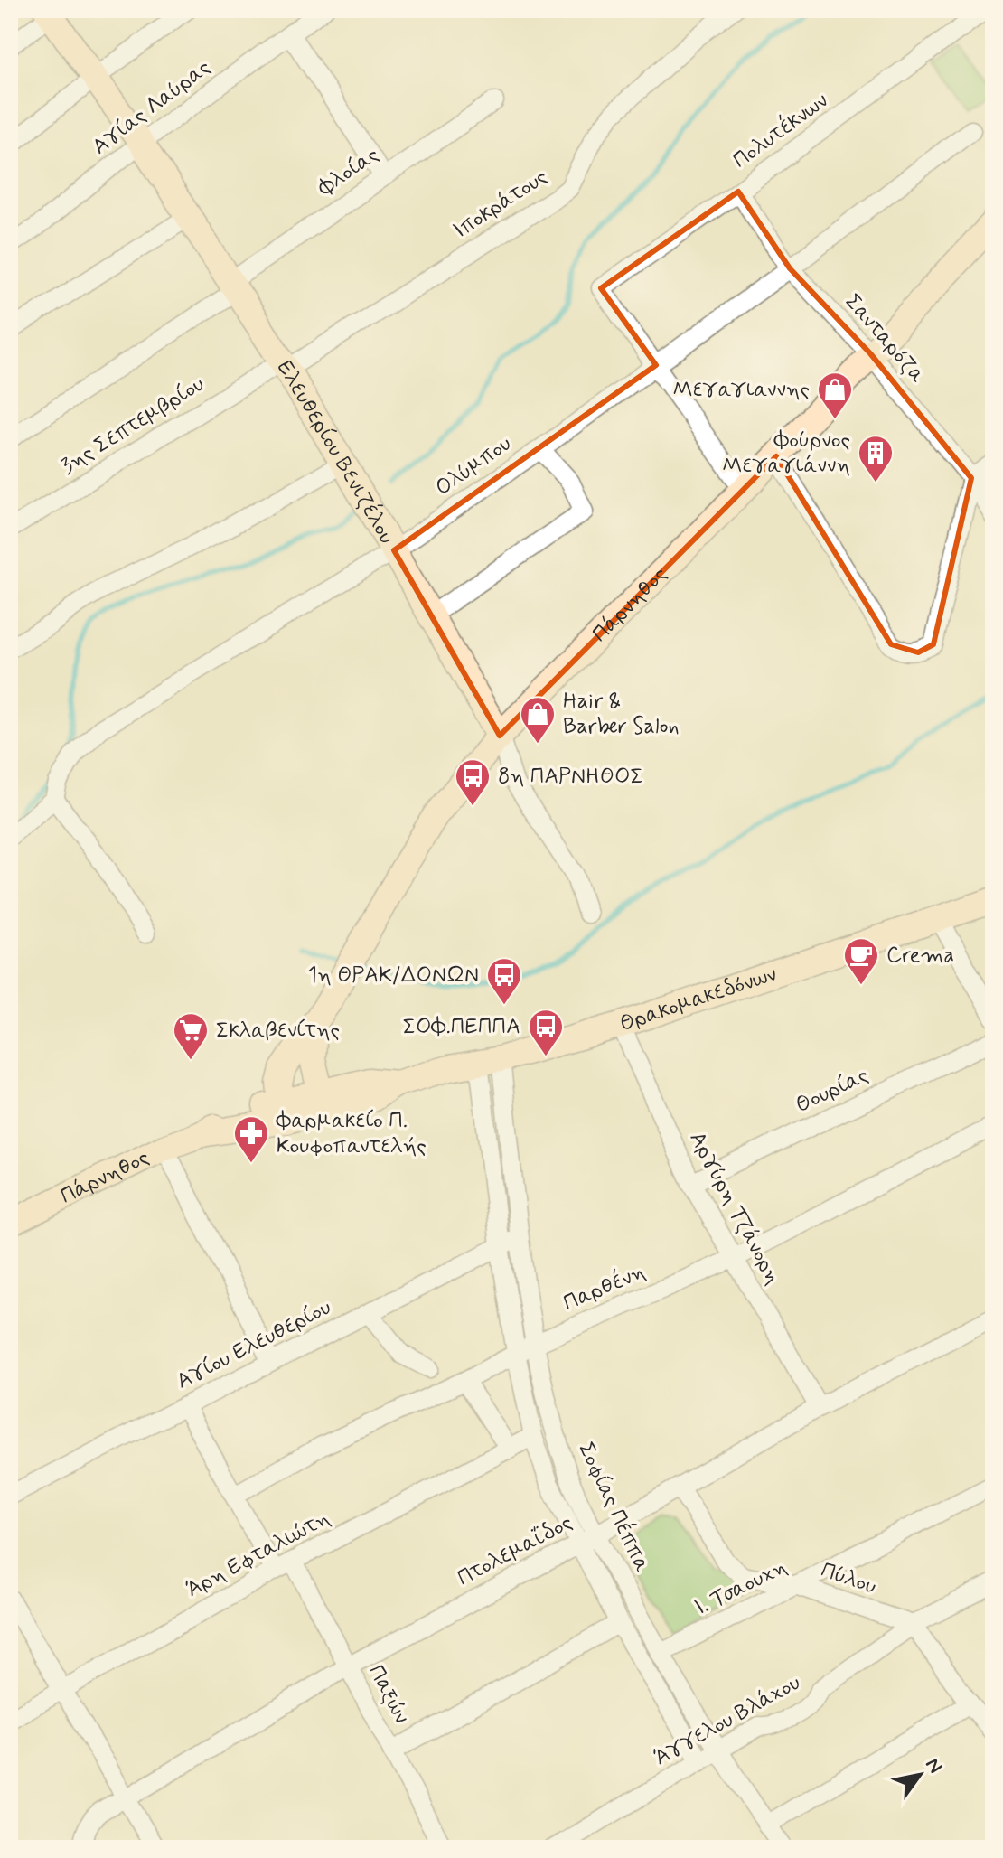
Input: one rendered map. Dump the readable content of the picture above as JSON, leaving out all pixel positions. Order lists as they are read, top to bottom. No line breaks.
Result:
{"streets":{"main road":["Ελευθερίου Βενιζέλου","Πάρνηθος","Θρακομακεδόνων"],"street":["Αγίας Λαύρας","Πολυτέκνων","Φλοίας","Ιποκράτους","Σανταρόζα","3ης Σεπτεμβρίου","Ολύμπου","Θουρίας","Αργύρη Τζάνορη","Παρθένη","Αγίου Ελευθερίου","Σοφίας Πέππα","Πτολεμαΐδος","Άρη Εφταλιώτη","Πύλου","Ι. Τσαουχη","Παξών","Άγγελου Βλάχου"]},"crossings":[["Αγίας Λαύρας","Ελευθερίου Βενιζέλου"],["Πολυτέκνων","Σανταρόζα"],["Πολυτέκνων","Ολύμπου"],["Φλοίας","Ελευθερίου Βενιζέλου"],["Ιποκράτους","3ης Σεπτεμβρίου"],["Ιποκράτους","Ελευθερίου Βενιζέλου"],["Σανταρόζα","Ολύμπου"],["Σανταρόζα","Πάρνηθος"],["3ης Σεπτεμβρίου","Ελευθερίου Βενιζέλου"],["Ελευθερίου Βενιζέλου","Ολύμπου"],["Ελευθερίου Βενιζέλου","Πάρνηθος"],["Πάρνηθος","Θρακομακεδόνων"],["Θρακομακεδόνων","Αργύρη Τζάνορη"],["Θρακομακεδόνων","Σοφίας Πέππα"],["Θουρίας","Αργύρη Τζάνορη"],["Αργύρη Τζάνορη","Παρθένη"],["Αργύρη Τζάνορη","Πτολεμαΐδος"],["Παρθένη","Σοφίας Πέππα"],["Αγίου Ελευθερίου","Σοφίας Πέππα"],["Σοφίας Πέππα","Πτολεμαΐδος"],["Σοφίας Πέππα","Άρη Εφταλιώτη"],["Σοφίας Πέππα","Ι. Τσαουχη"],["Σοφίας Πέππα","Άγγελου Βλάχου"],["Πτολεμαΐδος","Πύλου"],["Πτολεμαΐδος","Παξών"],["Άρη Εφταλιώτη","Παξών"],["Πύλου","Ι. Τσαουχη"],["Πύλου","Άγγελου Βλάχου"]],"places":{"shop":["Μεγαγιαννης","Hair & Barber Salon"],"building":["Φούρνος Μεγαγιάννη"],"bus stop":["8η ΠΑΡΝΗΘΟΣ","1η ΘΡΑΚ/ΔΟΝΩΝ","ΣΟΦ.ΠΕΠΠΑ"],"cafe":["Crema"],"supermarket":["Σκλαβενίτης"],"pharmacy":["Φαρμακείο Π. Κουφοπαντελής"]},"north":"top right"}
